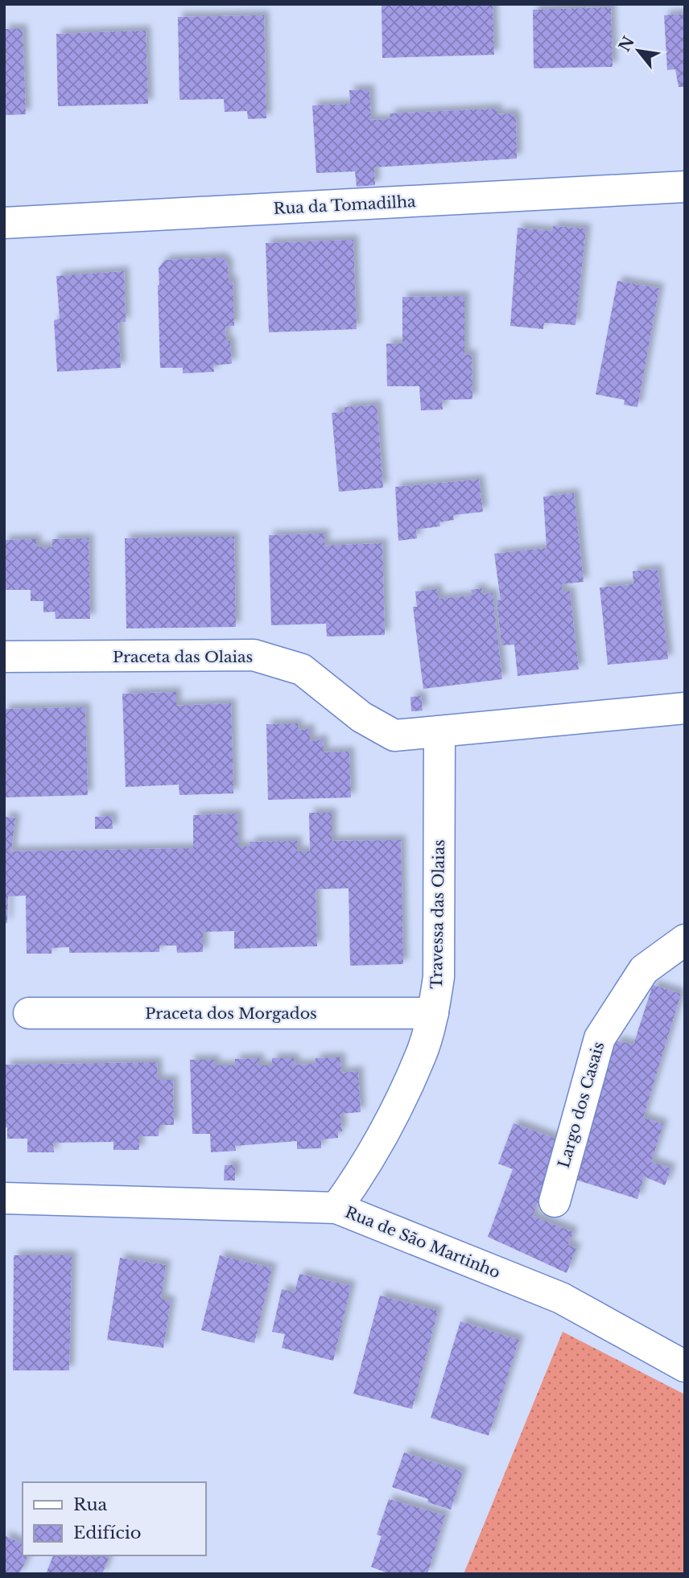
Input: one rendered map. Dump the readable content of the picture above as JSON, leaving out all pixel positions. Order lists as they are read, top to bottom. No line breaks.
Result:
{"streets":{"street":["Rua da Tomadilha","Praceta das Olaias","Travessa das Olaias","Praceta dos Morgados","Largo dos Casais","Rua de São Martinho"]},"crossings":[["Praceta das Olaias","Travessa das Olaias"],["Travessa das Olaias","Praceta dos Morgados"],["Travessa das Olaias","Rua de São Martinho"]],"legend":["Rua","Edifício"],"north":"top left"}
